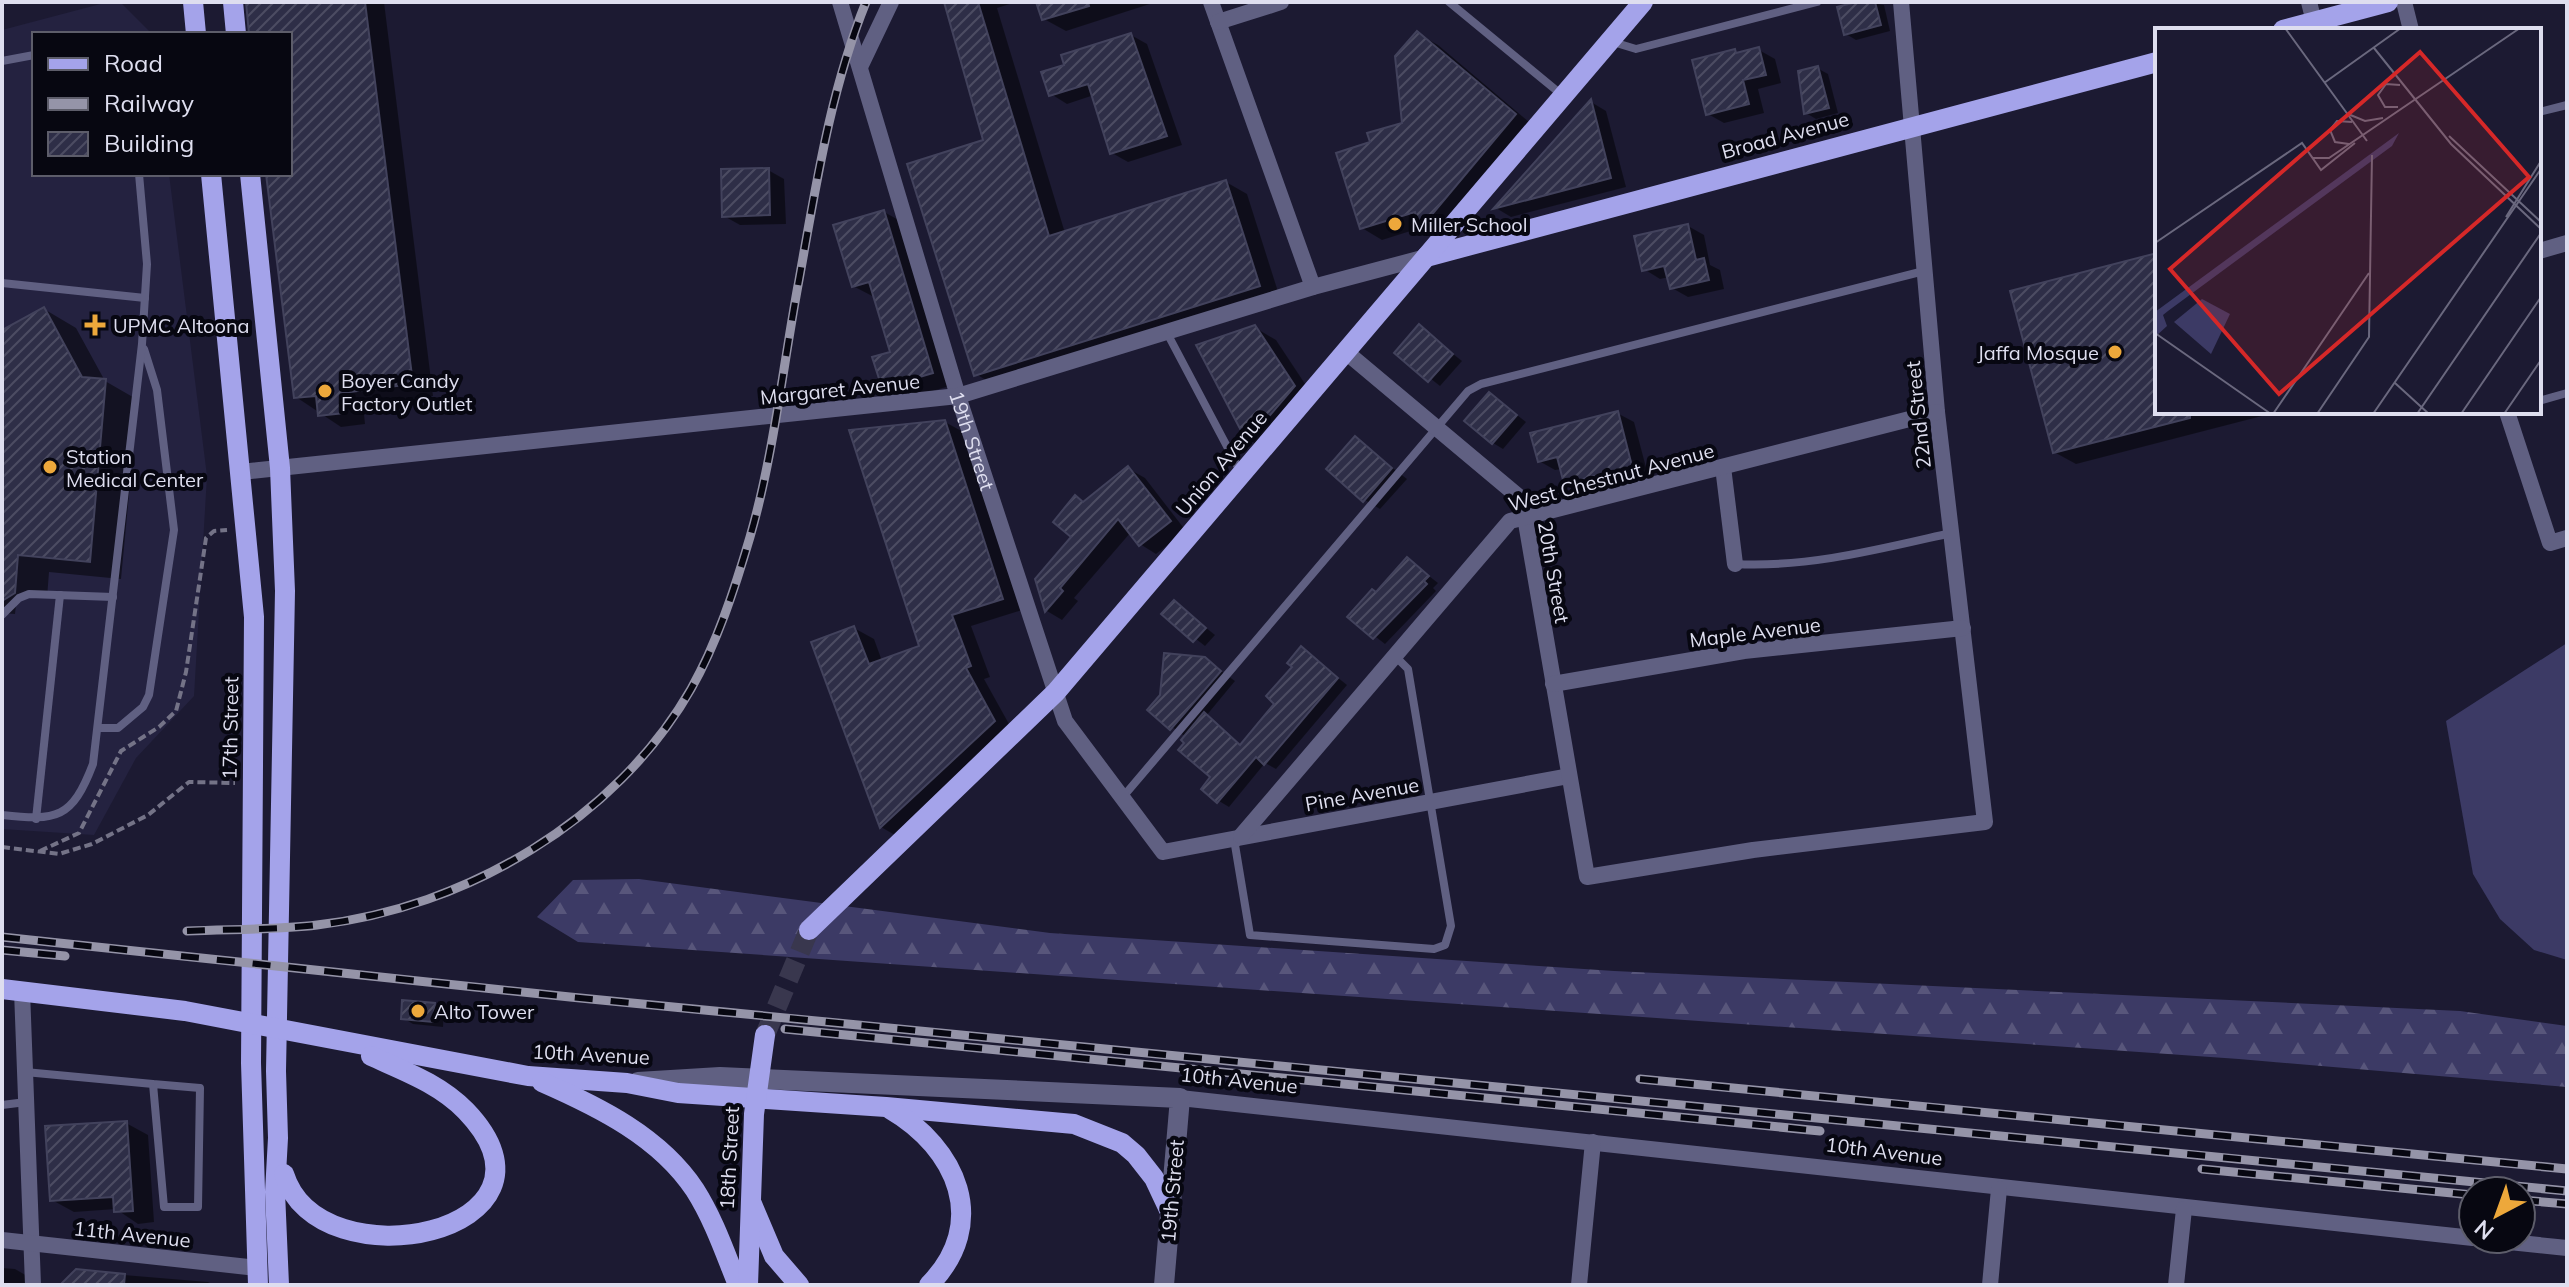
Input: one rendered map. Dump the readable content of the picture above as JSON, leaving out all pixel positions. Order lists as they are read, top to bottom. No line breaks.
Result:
{"streets":{"main road":["Broad Avenue","Union Avenue","17th Street","10th Avenue","18th Street"],"street":["Margaret Avenue","22nd Street","19th Street","West Chestnut Avenue","20th Street","Maple Avenue","Pine Avenue","11th Avenue"]},"crossings":[["Broad Avenue","Margaret Avenue"],["Broad Avenue","22nd Street"],["Broad Avenue","Union Avenue"],["Margaret Avenue","19th Street"],["Margaret Avenue","Union Avenue"],["Margaret Avenue","17th Street"],["22nd Street","West Chestnut Avenue"],["22nd Street","20th Street"],["22nd Street","Maple Avenue"],["19th Street","Union Avenue"],["19th Street","Pine Avenue"],["19th Street","10th Avenue"],["Union Avenue","20th Street"],["West Chestnut Avenue","20th Street"],["West Chestnut Avenue","Pine Avenue"],["20th Street","Maple Avenue"],["20th Street","Pine Avenue"],["17th Street","11th Avenue"]],"places":{"other":["Miller School","Jaffa Mosque","Boyer Candy Factory Outlet","Station Medical Center","Alto Tower"],"health":["UPMC Altoona"]},"legend":["Road","Railway","Building"],"north":"bottom left"}
